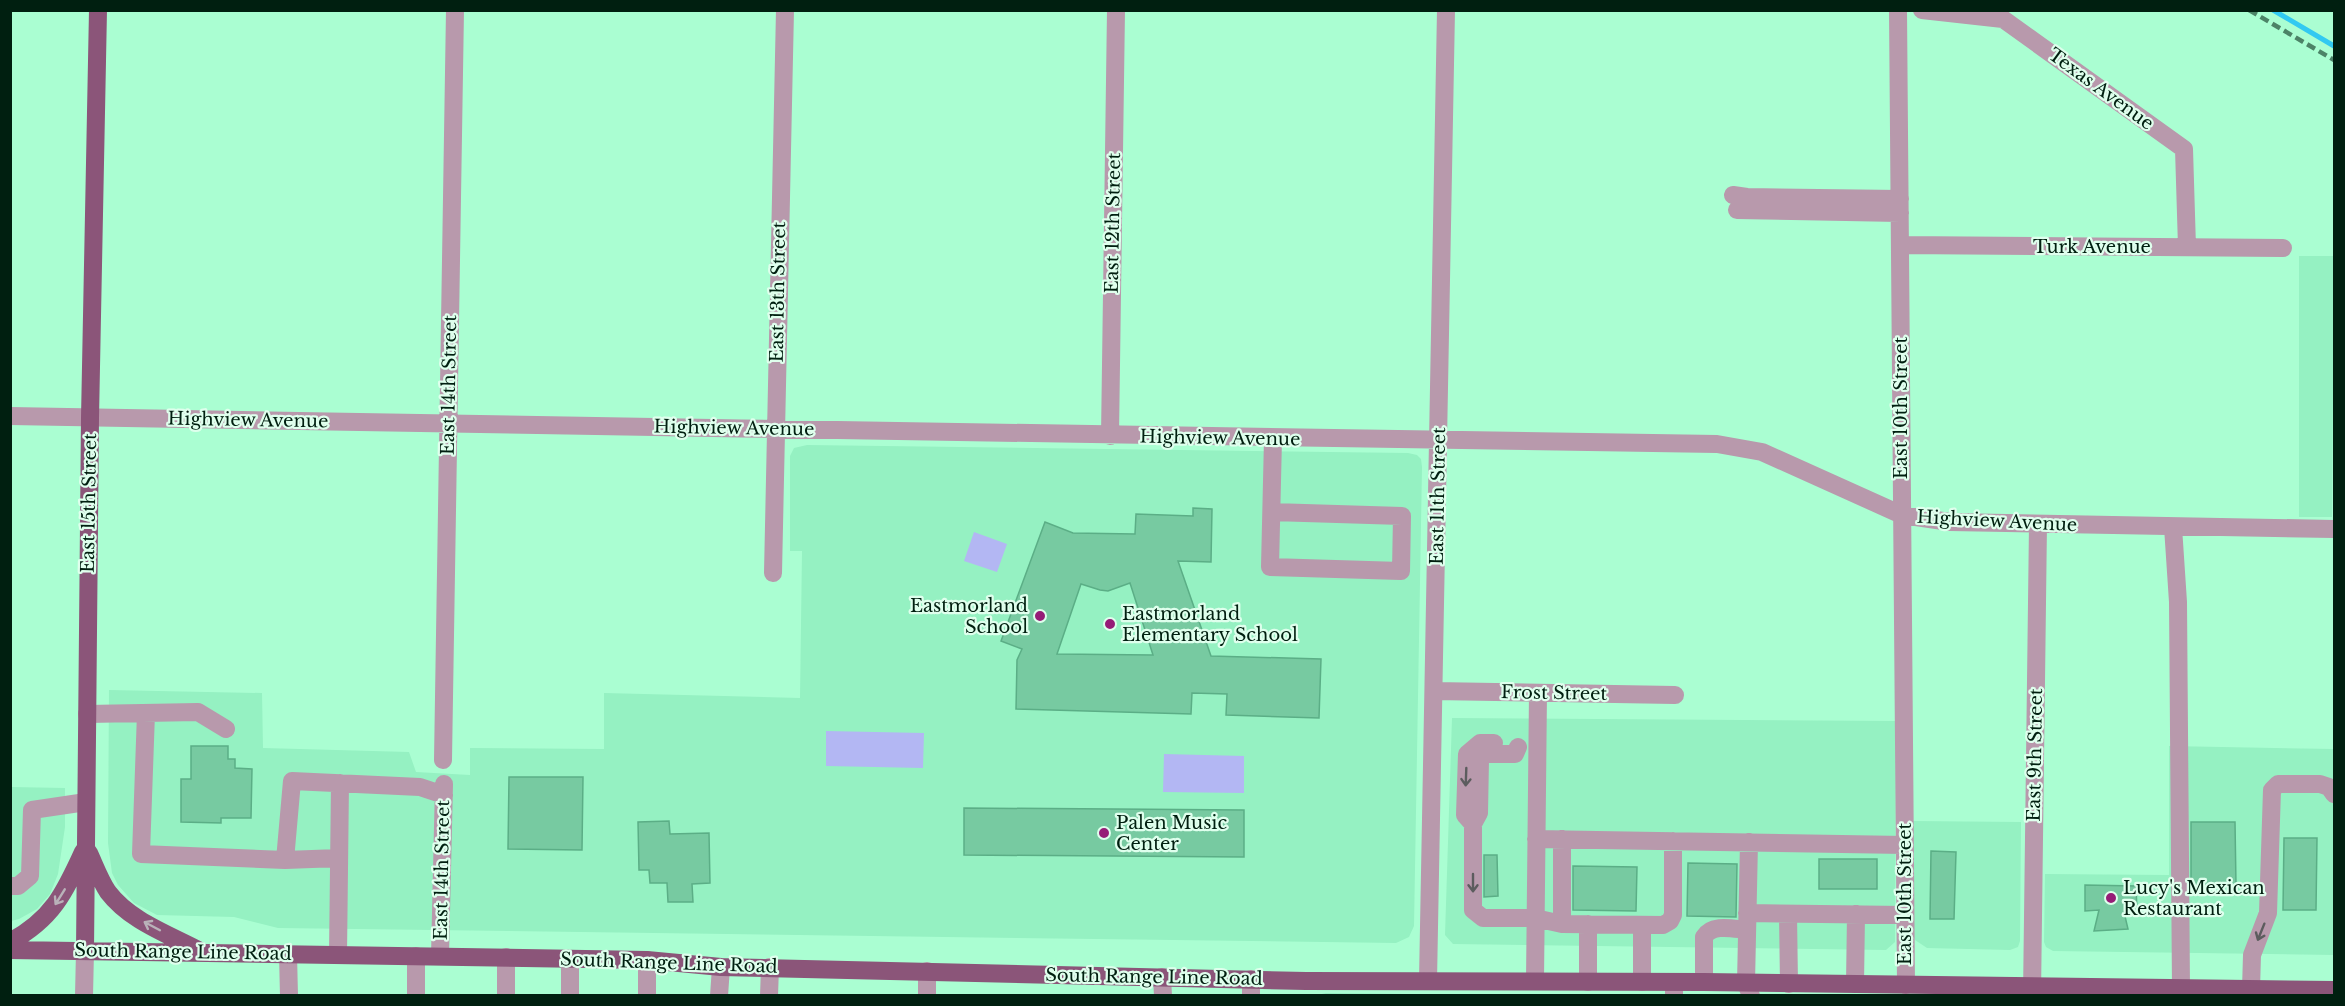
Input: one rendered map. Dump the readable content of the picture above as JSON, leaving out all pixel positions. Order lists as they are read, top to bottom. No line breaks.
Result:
{"streets":{"main road":["East 15th Street","South Range Line Road"],"street":["Texas Avenue","East 12th Street","Turk Avenue","East 13th Street","East 14th Street","East 10th Street","Highview Avenue","East 11th Street","Frost Street","East 9th Street"]},"crossings":[["Texas Avenue","Turk Avenue"],["East 12th Street","Highview Avenue"],["Turk Avenue","East 10th Street"],["East 13th Street","Highview Avenue"],["East 14th Street","Highview Avenue"],["East 14th Street","South Range Line Road"],["East 10th Street","Highview Avenue"],["East 10th Street","South Range Line Road"],["Highview Avenue","East 11th Street"],["Highview Avenue","East 15th Street"],["Highview Avenue","East 9th Street"],["East 11th Street","Frost Street"],["East 11th Street","South Range Line Road"],["East 15th Street","South Range Line Road"],["East 9th Street","South Range Line Road"]],"places":["Eastmorland School","Eastmorland Elementary School","Palen Music Center","Lucy's Mexican Restaurant"]}
